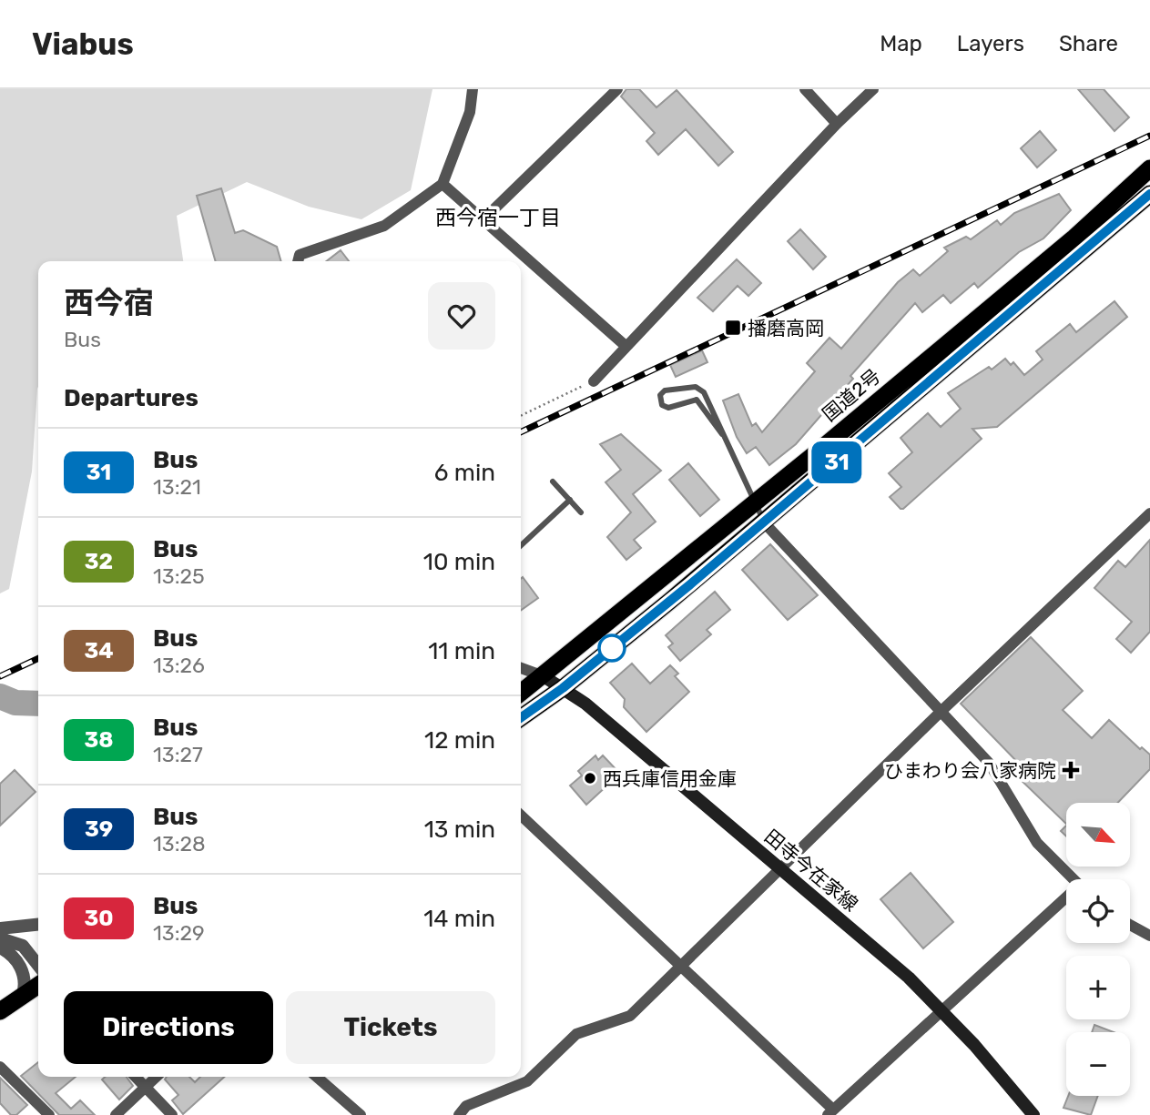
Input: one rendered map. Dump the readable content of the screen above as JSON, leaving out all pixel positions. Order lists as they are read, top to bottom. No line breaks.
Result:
{"streets":{"highway":["国道2号"],"main road":["田寺今在家線"]},"crossings":[["国道2号","田寺今在家線"]],"districts":["西今宿一丁目"],"places":{"transit":["播磨高岡"],"health":["ひまわり会八家病院"],"other":["西兵庫信用金庫"]},"lines":["bus line 31"],"north":"bottom right","page":{"header":"Viabus","nav":["Map","Layers","Share"],"on_map":"31","heading":[["西今宿","Bus"],"Departures"],"list":[{"mark":"31","name":"Bus","note":"13:21","value":"6 min"},{"mark":"32","name":"Bus","note":"13:25","value":"10 min"},{"mark":"34","name":"Bus","note":"13:26","value":"11 min"},{"mark":"38","name":"Bus","note":"13:27","value":"12 min"},{"mark":"39","name":"Bus","note":"13:28","value":"13 min"},{"mark":"30","name":"Bus","note":"13:29","value":"14 min"}],"map_buttons":["+","−"],"buttons":["Directions","Tickets"]}}
